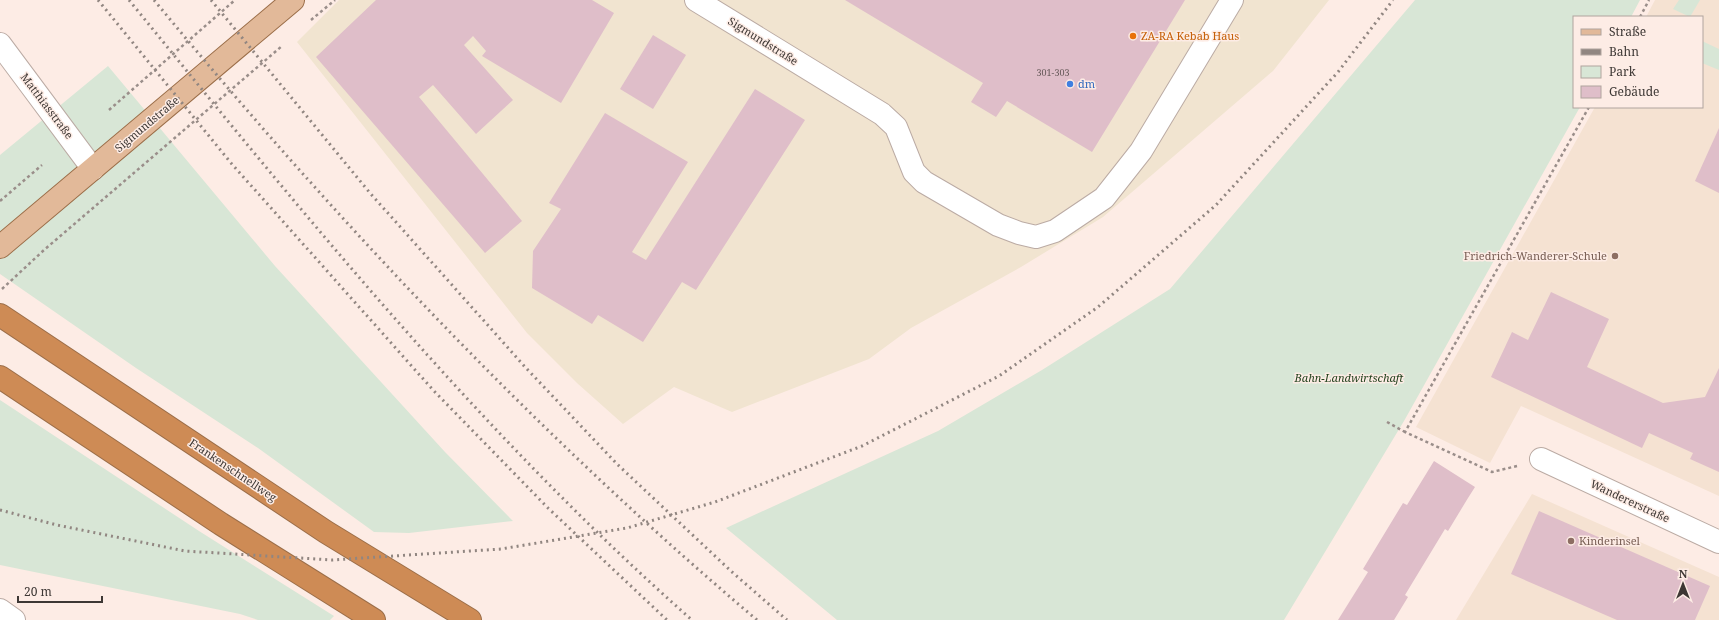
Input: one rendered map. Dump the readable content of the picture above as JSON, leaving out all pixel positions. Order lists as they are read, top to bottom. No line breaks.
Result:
{"streets":{"highway":["Frankenschnellweg"],"main road":["Sigmundstraße"],"street":["Matthiasstraße","Wandererstraße"]},"crossings":[["Sigmundstraße","Matthiasstraße"]],"parks":["Bahn-Landwirtschaft"],"places":["ZA-RA Kebab Haus","dm","Friedrich-Wanderer-Schule","Kinderinsel"],"house_numbers":["301-303"],"legend":["Straße","Bahn","Park","Gebäude"],"scale_bar":"20 m","north":"top"}
